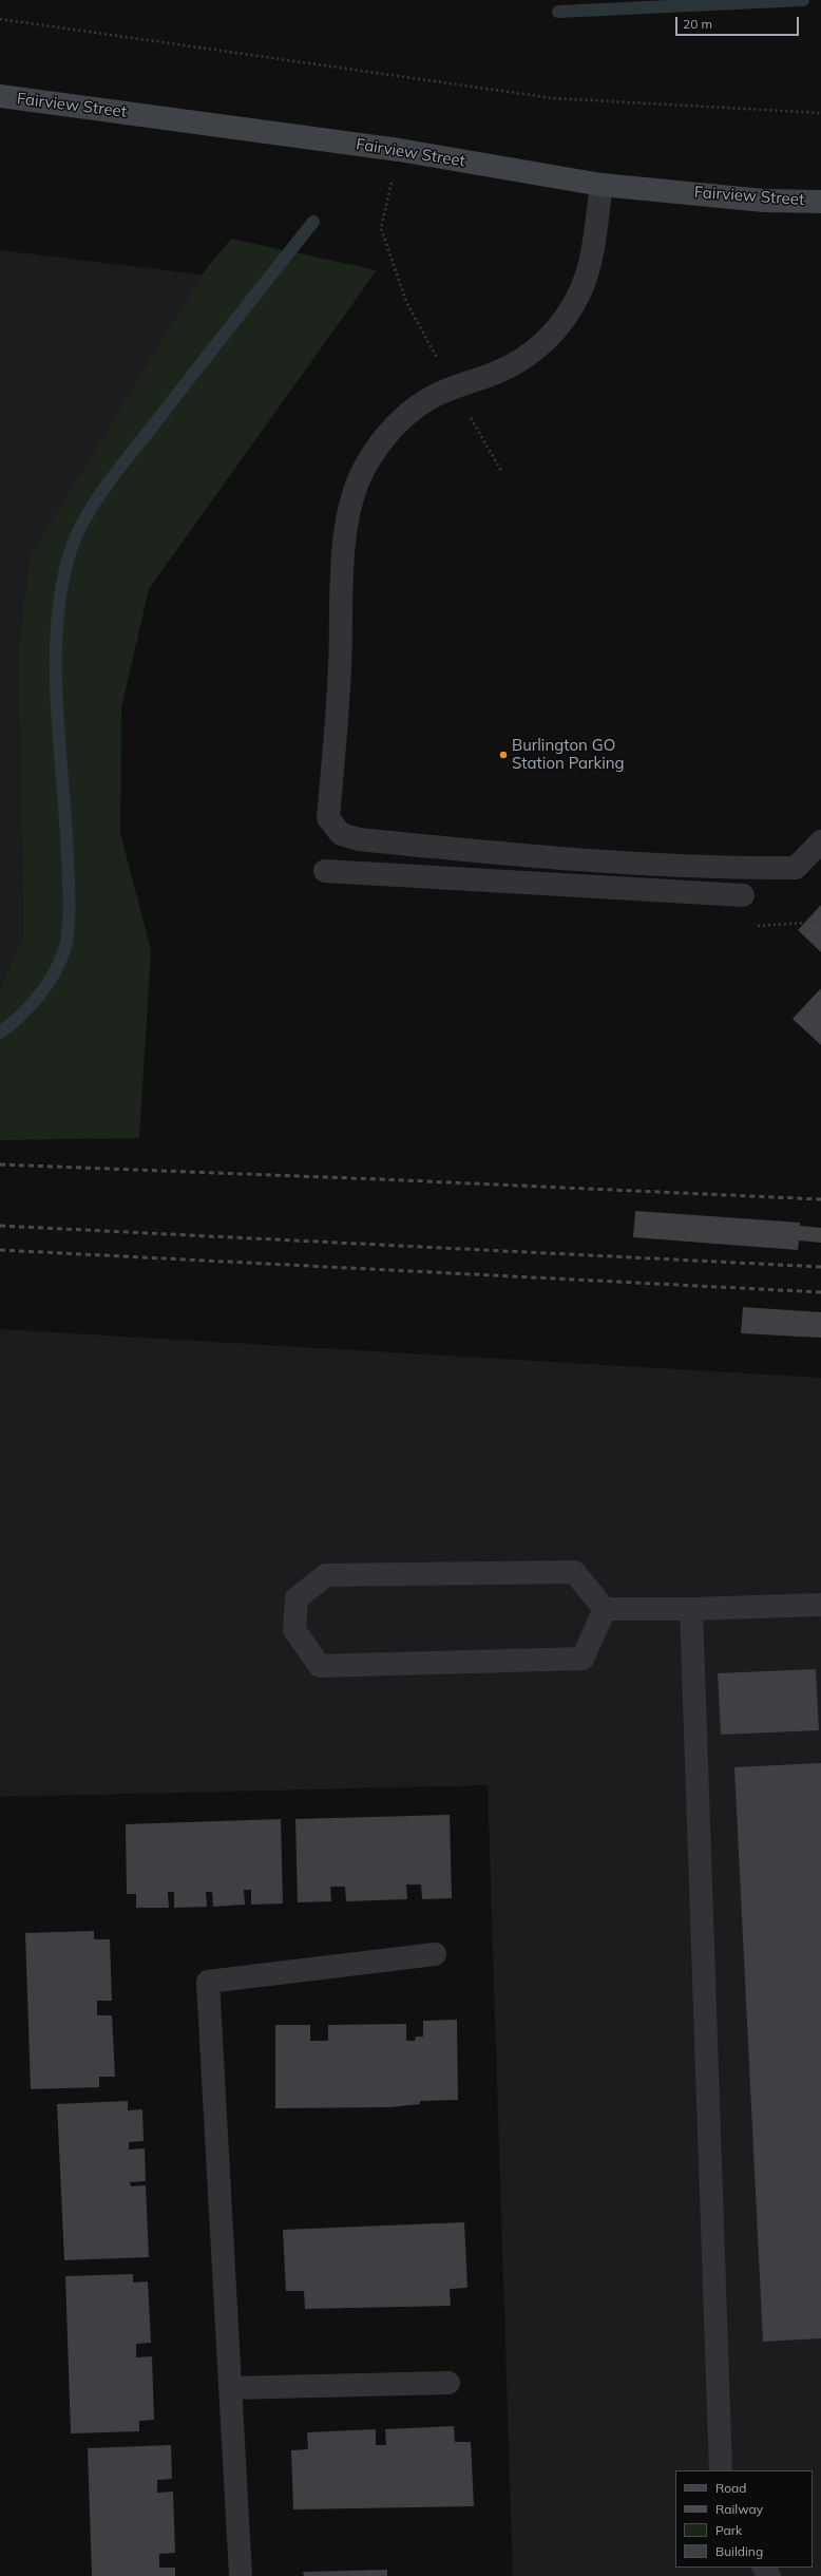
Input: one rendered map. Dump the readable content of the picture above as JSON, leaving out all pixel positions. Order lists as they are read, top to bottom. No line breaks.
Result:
{"streets":{"main road":["Fairview Street"]},"places":["Burlington GO Station Parking"],"legend":["Road","Railway","Park","Building"],"scale_bar":"20 m"}
